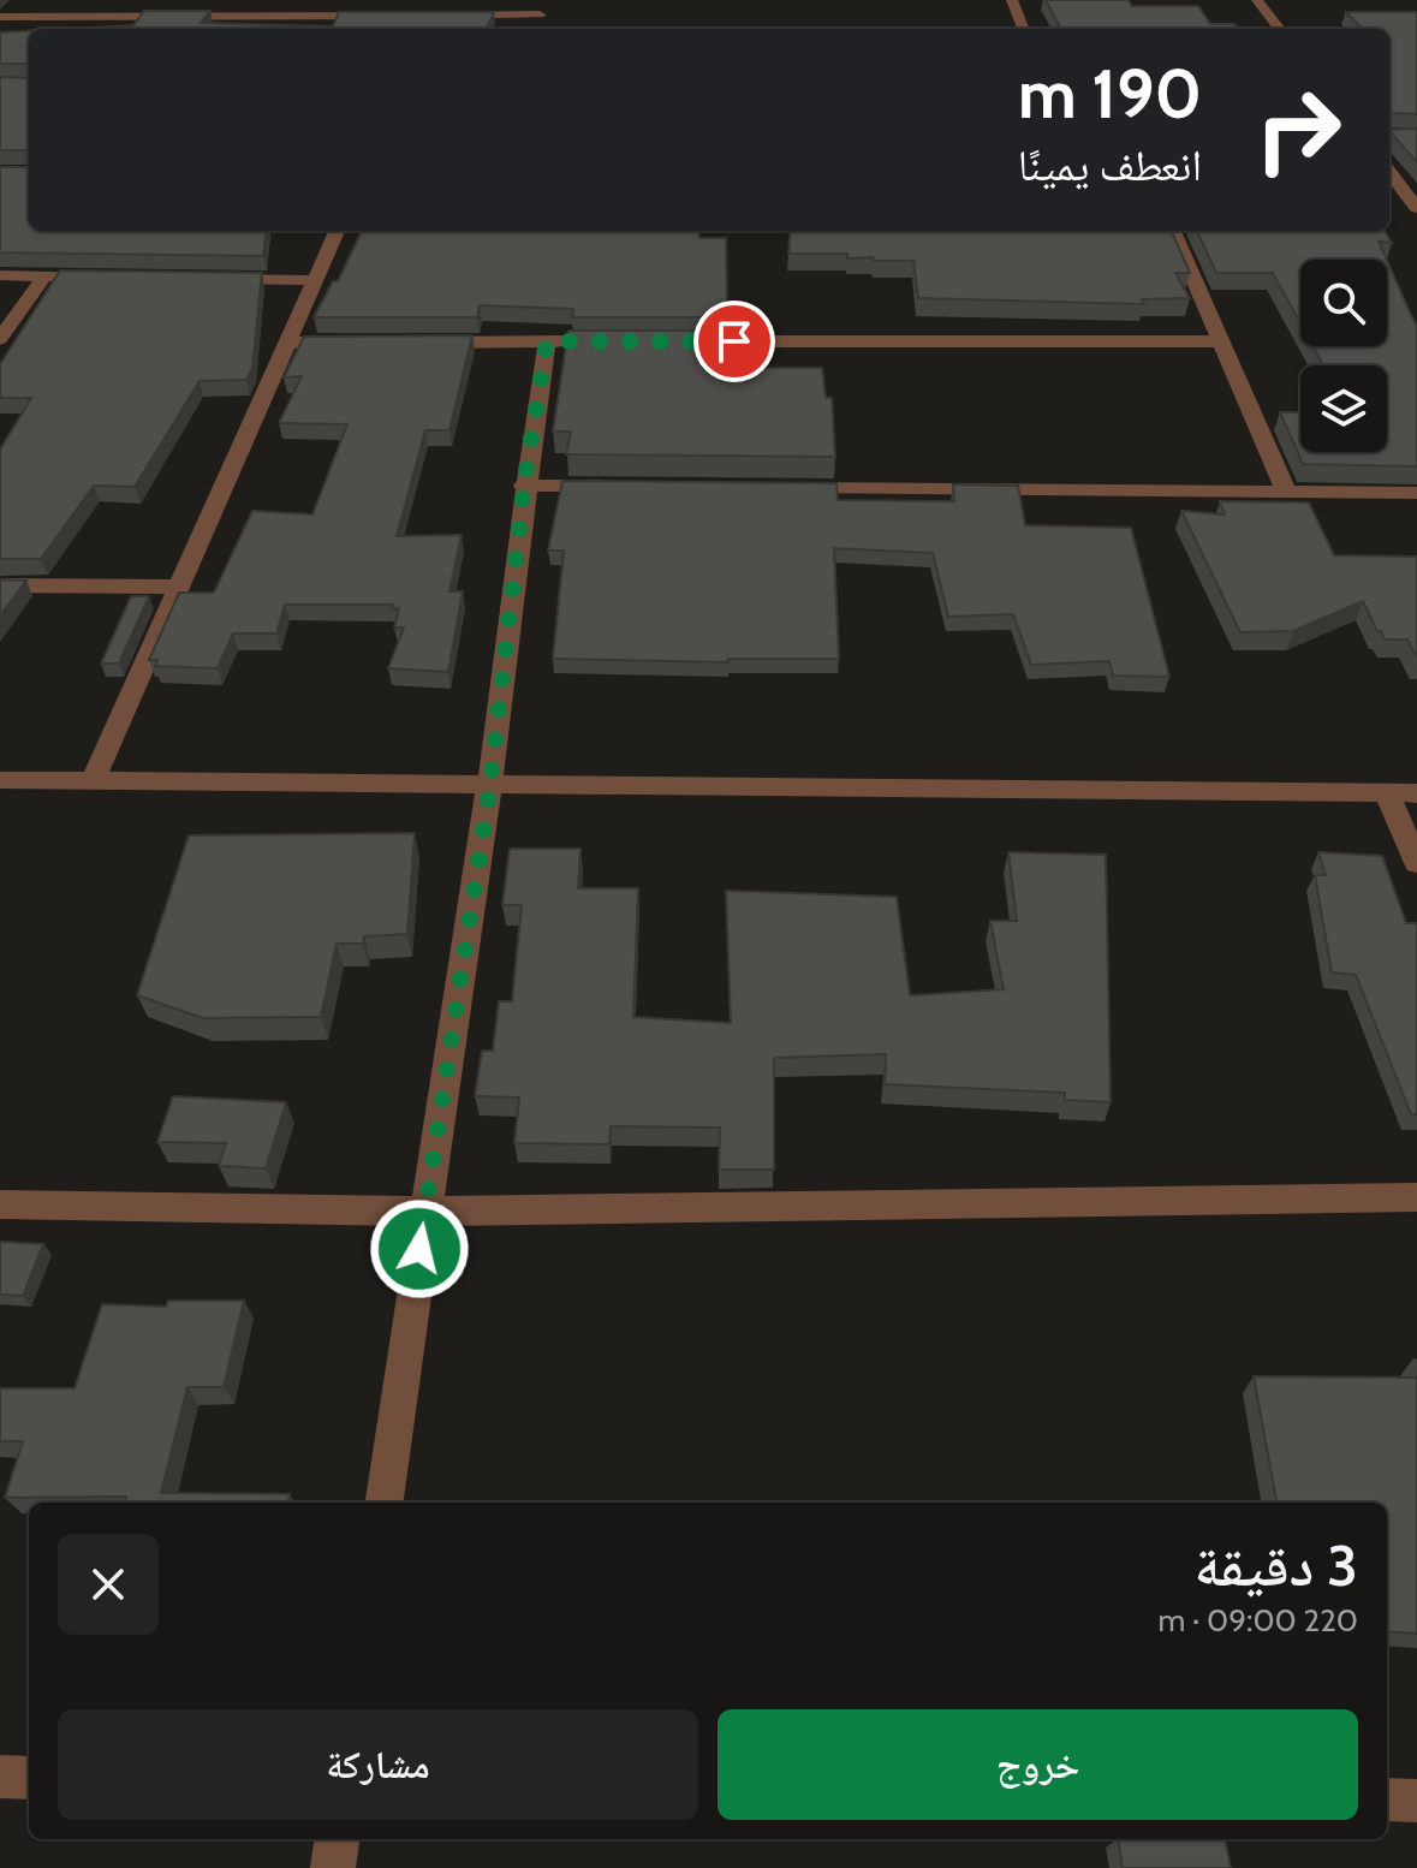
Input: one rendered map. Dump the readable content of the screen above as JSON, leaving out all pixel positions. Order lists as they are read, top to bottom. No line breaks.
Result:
{"page":{"turn":["190 m","انعطف يمينًا"],"heading":["3 دقيقة","220 m · 09:00"],"buttons":["خروج","مشاركة"]}}
